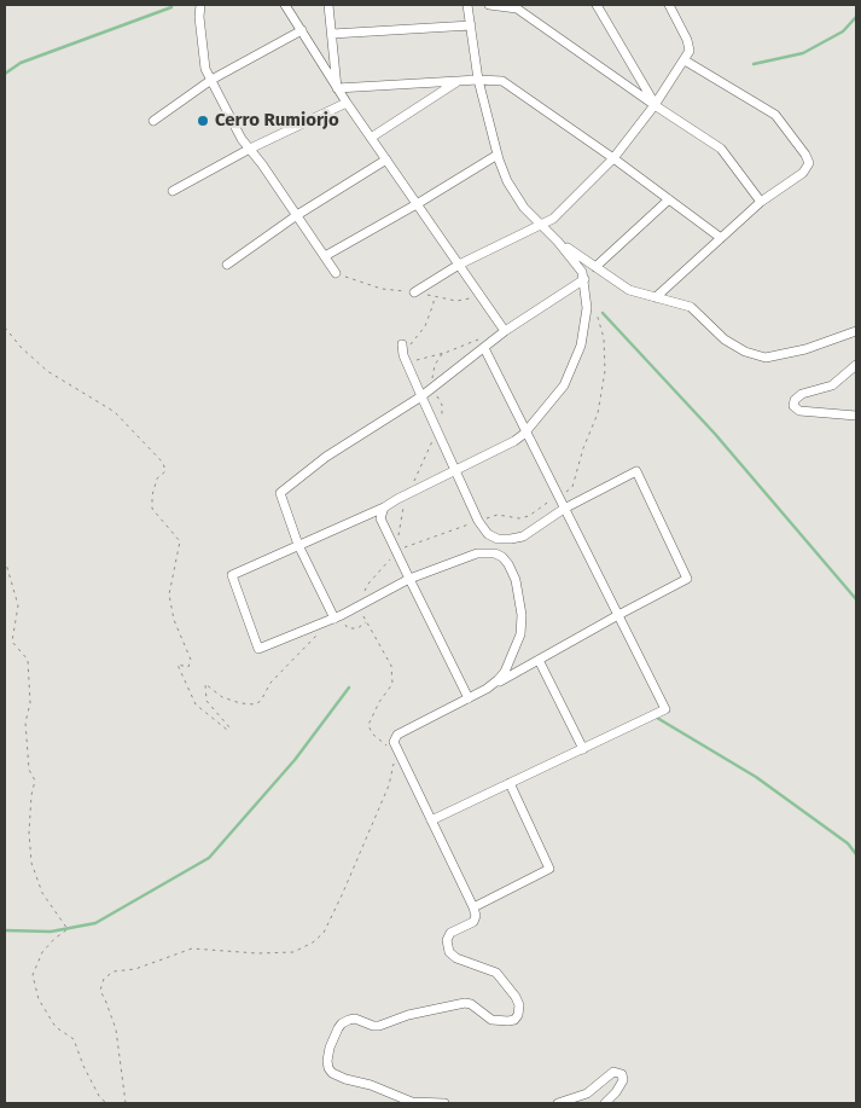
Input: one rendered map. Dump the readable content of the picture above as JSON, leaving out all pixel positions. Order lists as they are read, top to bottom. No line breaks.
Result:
{"places":["Cerro Rumiorjo"]}
